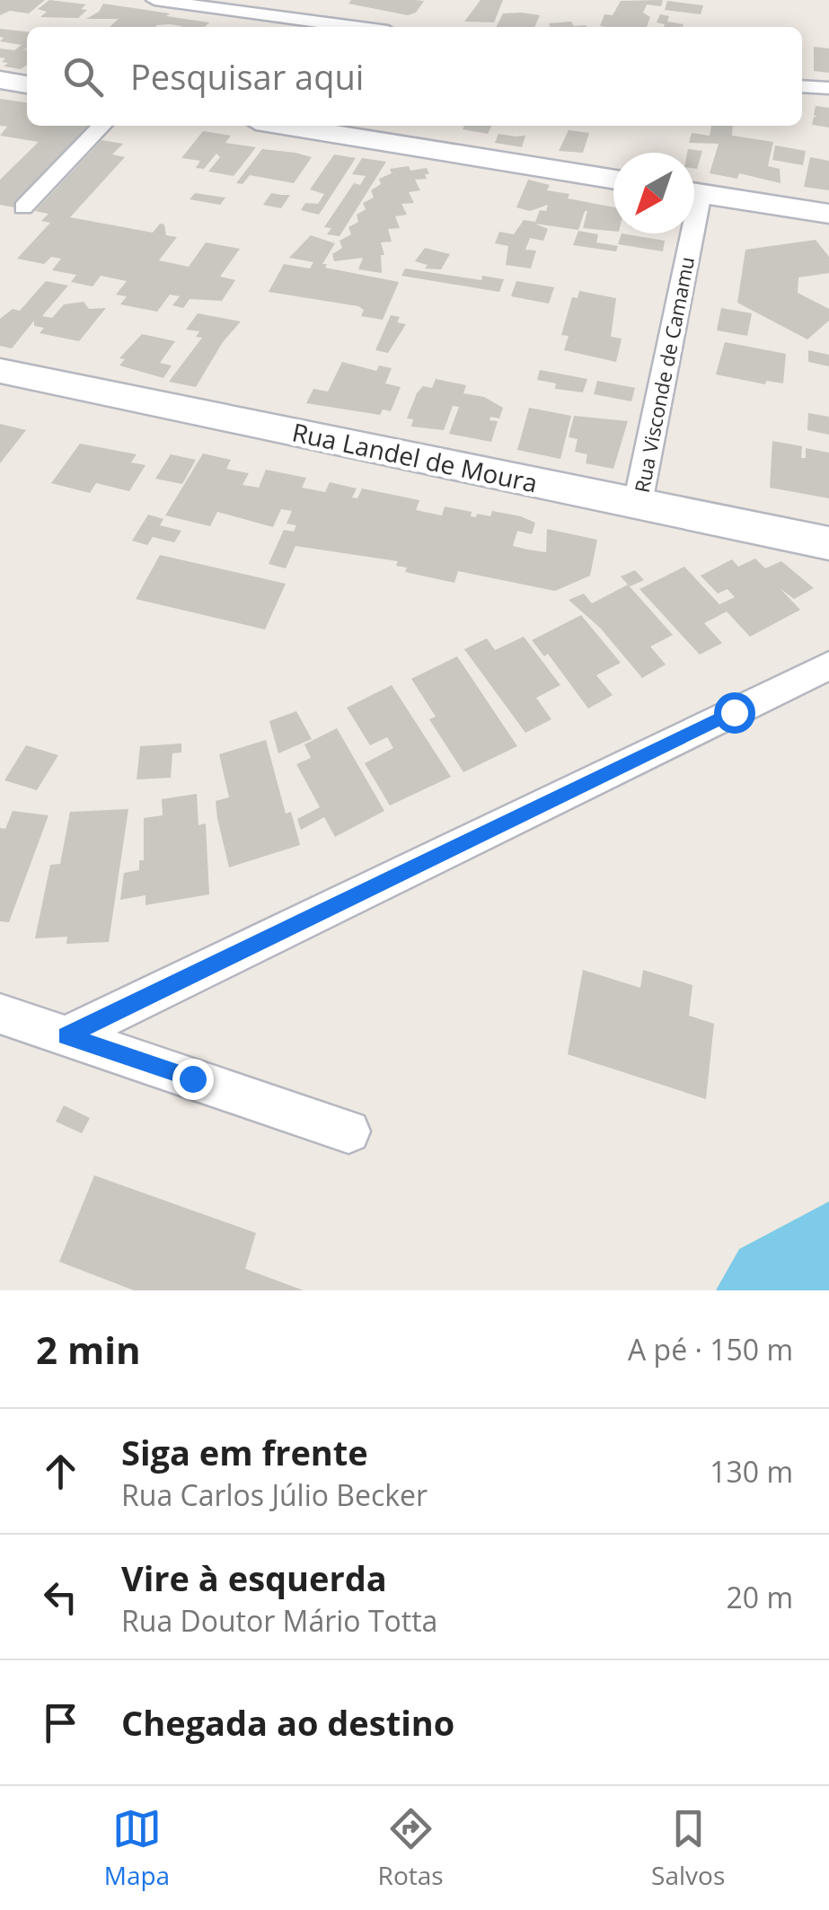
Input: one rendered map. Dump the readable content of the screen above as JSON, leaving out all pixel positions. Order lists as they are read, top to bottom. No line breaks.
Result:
{"streets":{"street":["Rua Visconde de Camamu","Rua Landel de Moura"]},"crossings":[["Rua Visconde de Camamu","Rua Landel de Moura"]],"north":"bottom left","page":{"search":"Pesquisar aqui","heading":["2 min","A pé · 150 m"],"list":[["Siga em frente","Rua Carlos Júlio Becker","130 m"],["Vire à esquerda","Rua Doutor Mário Totta","20 m"],"Chegada ao destino"],"nav":["Mapa","Rotas","Salvos"]}}
